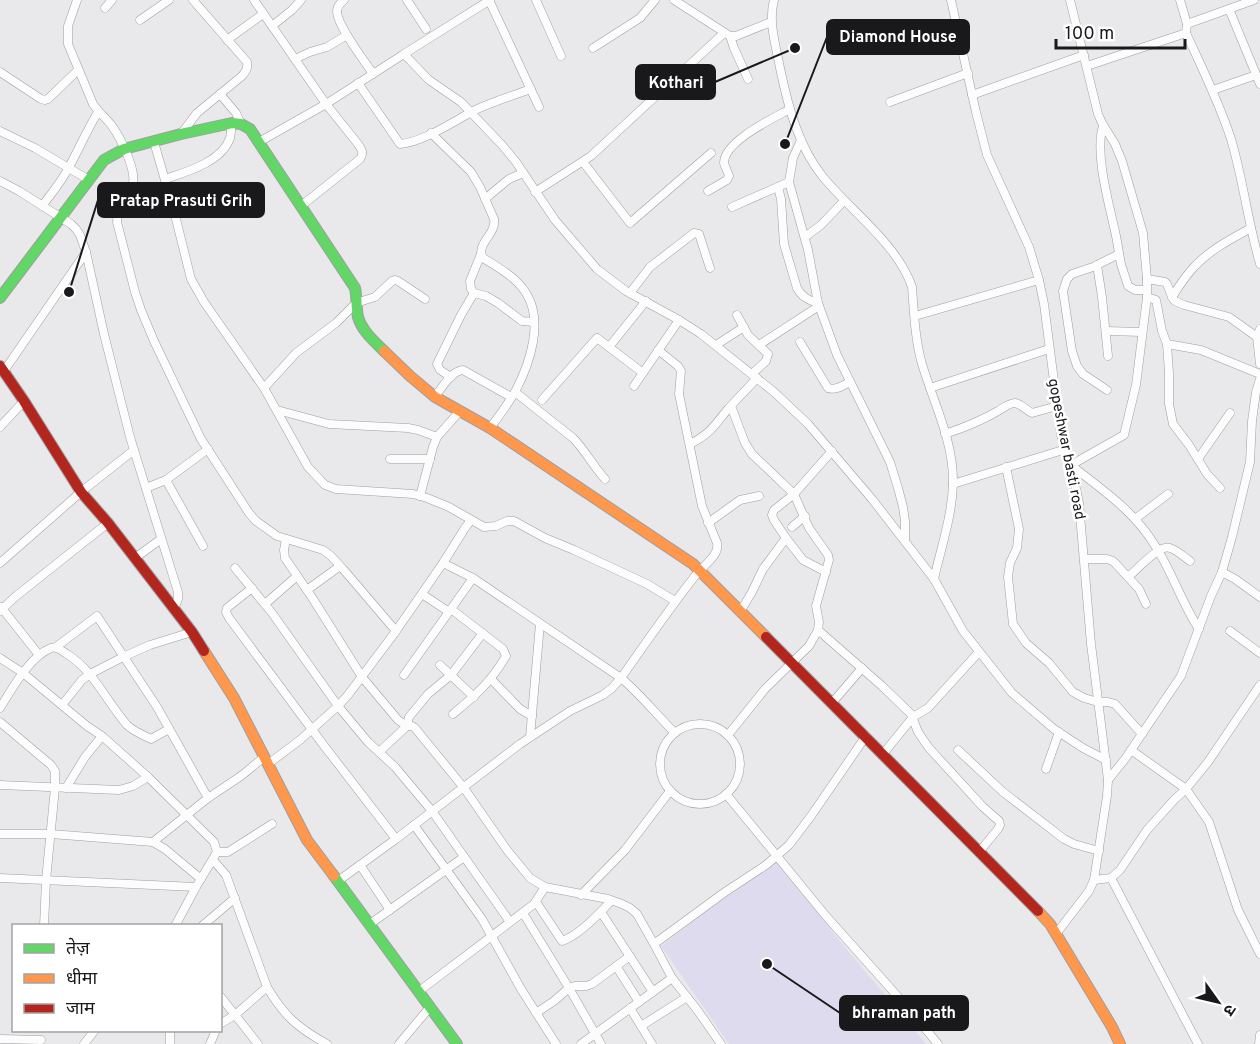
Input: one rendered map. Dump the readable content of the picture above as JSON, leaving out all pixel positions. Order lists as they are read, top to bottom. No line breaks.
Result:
{"streets":{"street":["gopeshwar basti road"]},"places":["Kothari","Diamond House","Pratap Prasuti Grih","bhraman path"],"legend":["तेज़","धीमा","जाम"],"scale_bar":"100 m","north":"bottom right"}
